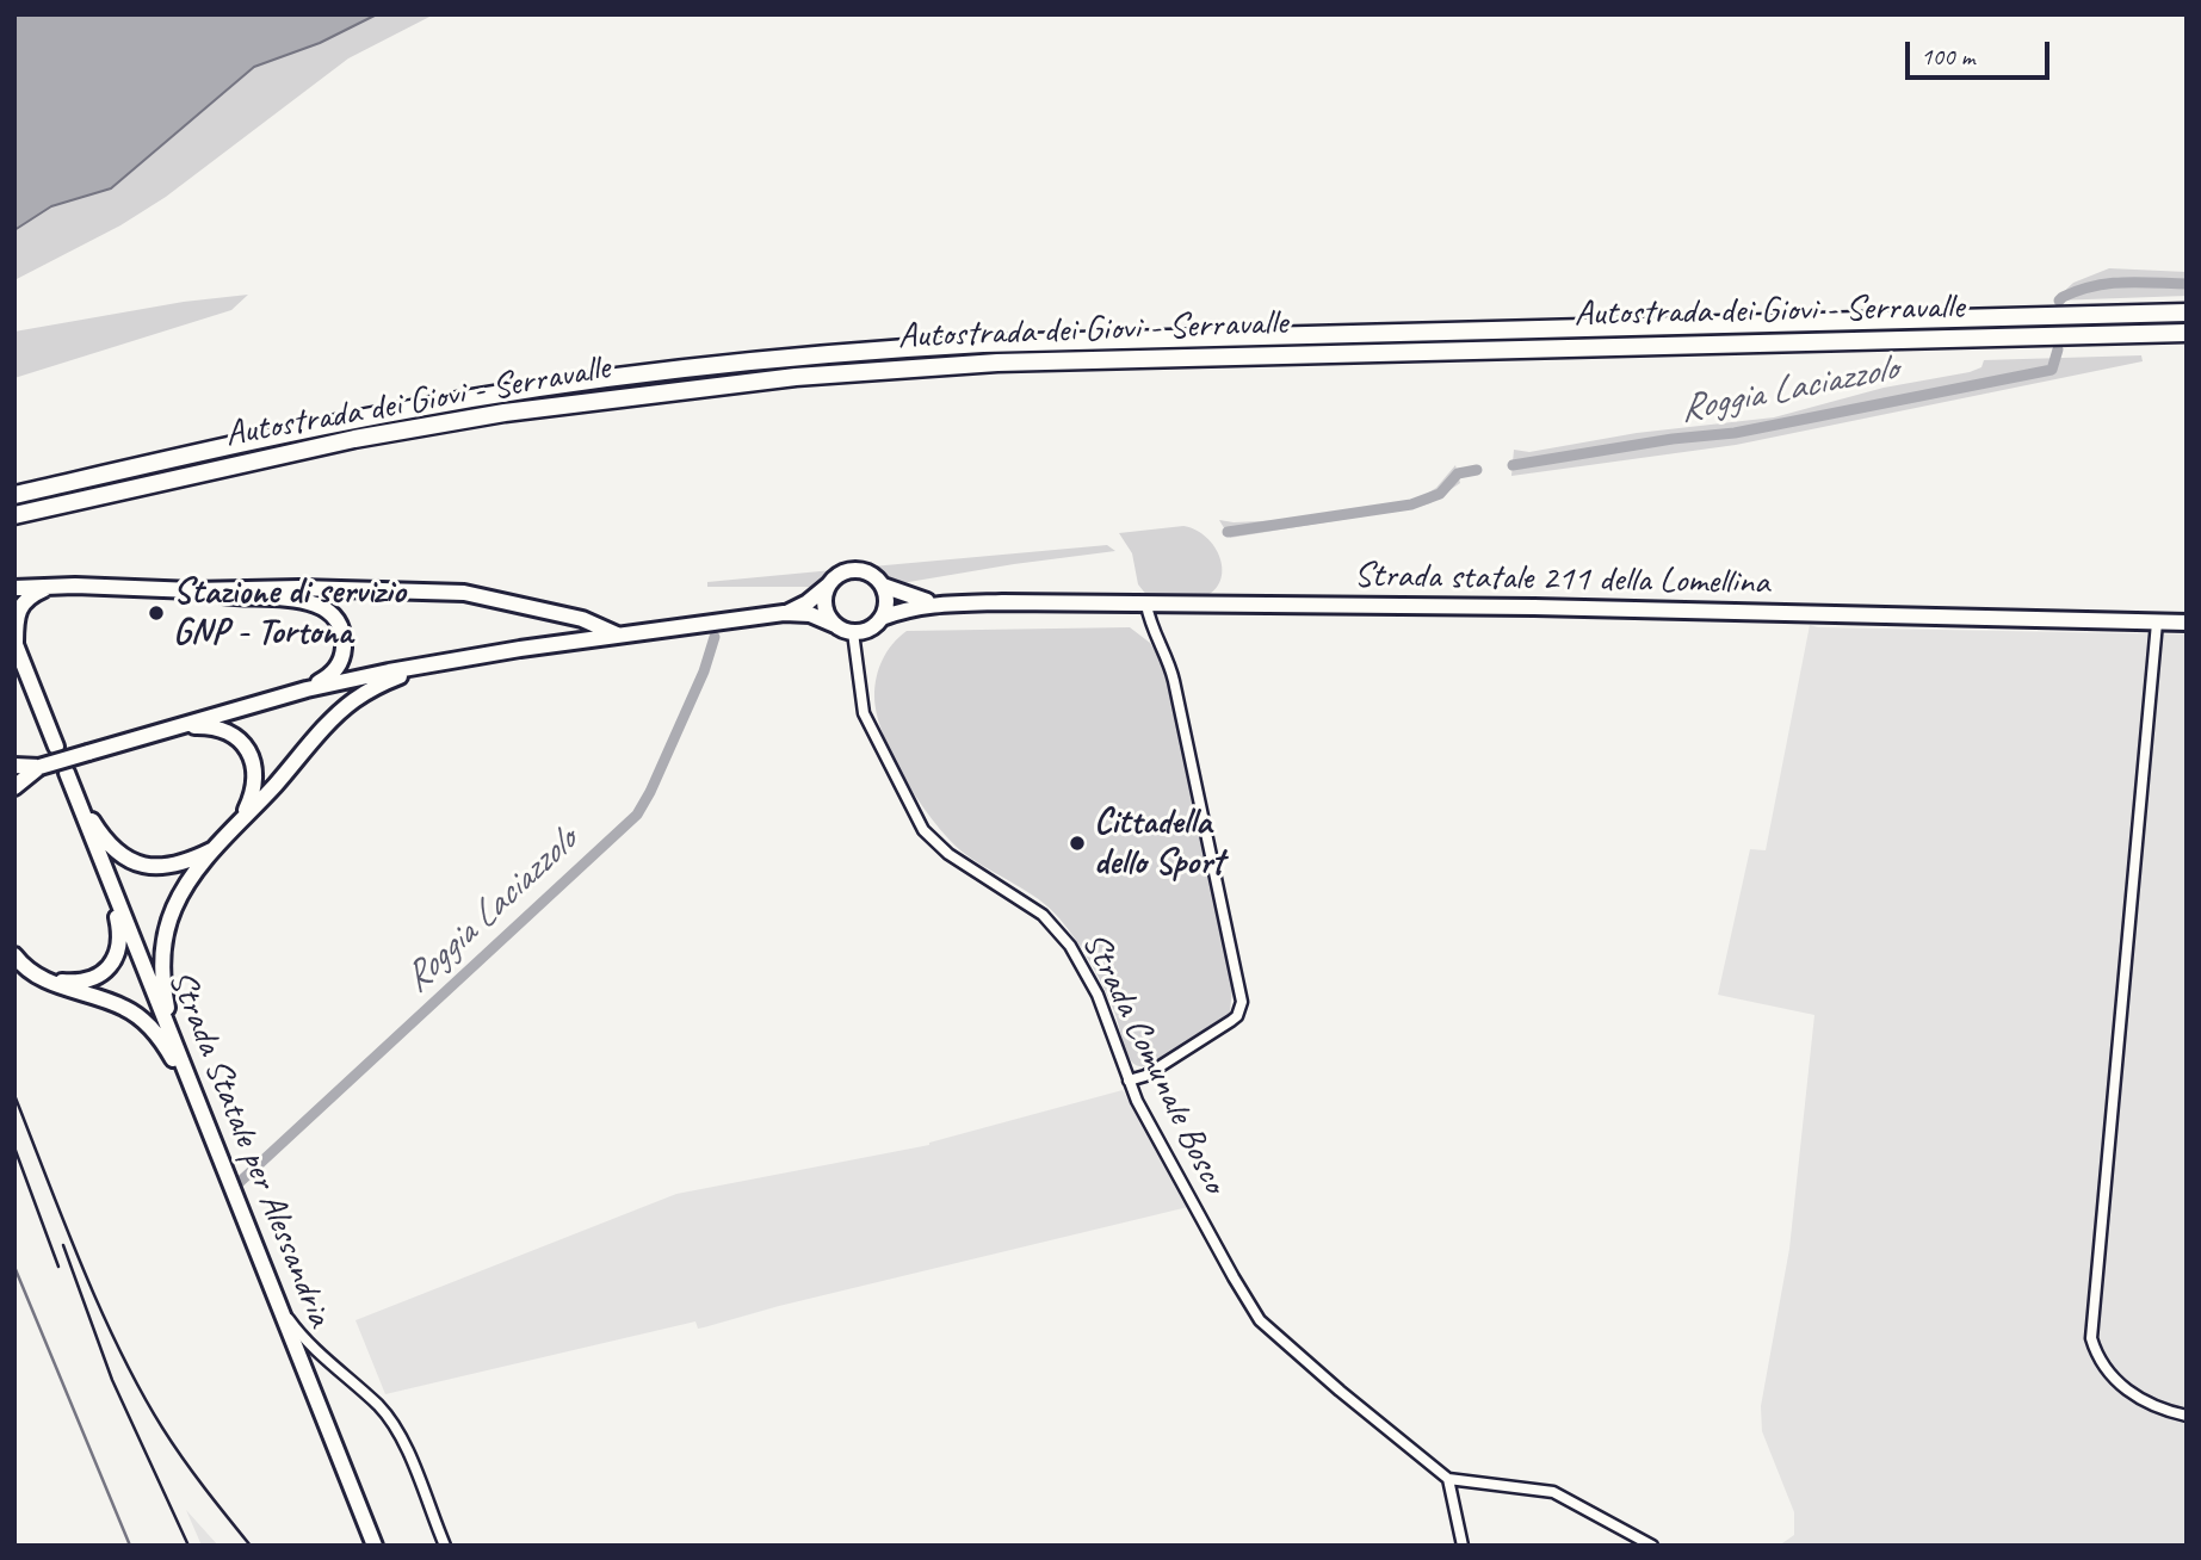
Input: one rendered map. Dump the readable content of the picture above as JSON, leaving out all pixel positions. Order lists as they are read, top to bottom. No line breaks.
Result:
{"streets":{"highway":["Autostrada dei Giovi - Serravalle"],"main road":["Strada statale 211 della Lomellina","Strada Statale per Alessandria"],"street":["Strada Comunale Bosco"]},"crossings":[["Strada statale 211 della Lomellina","Strada Comunale Bosco"]],"water":["Roggia Laciazzolo"],"places":["Stazione di servizio GNP - Tortona","Cittadella dello Sport"],"scale_bar":"100 m"}
